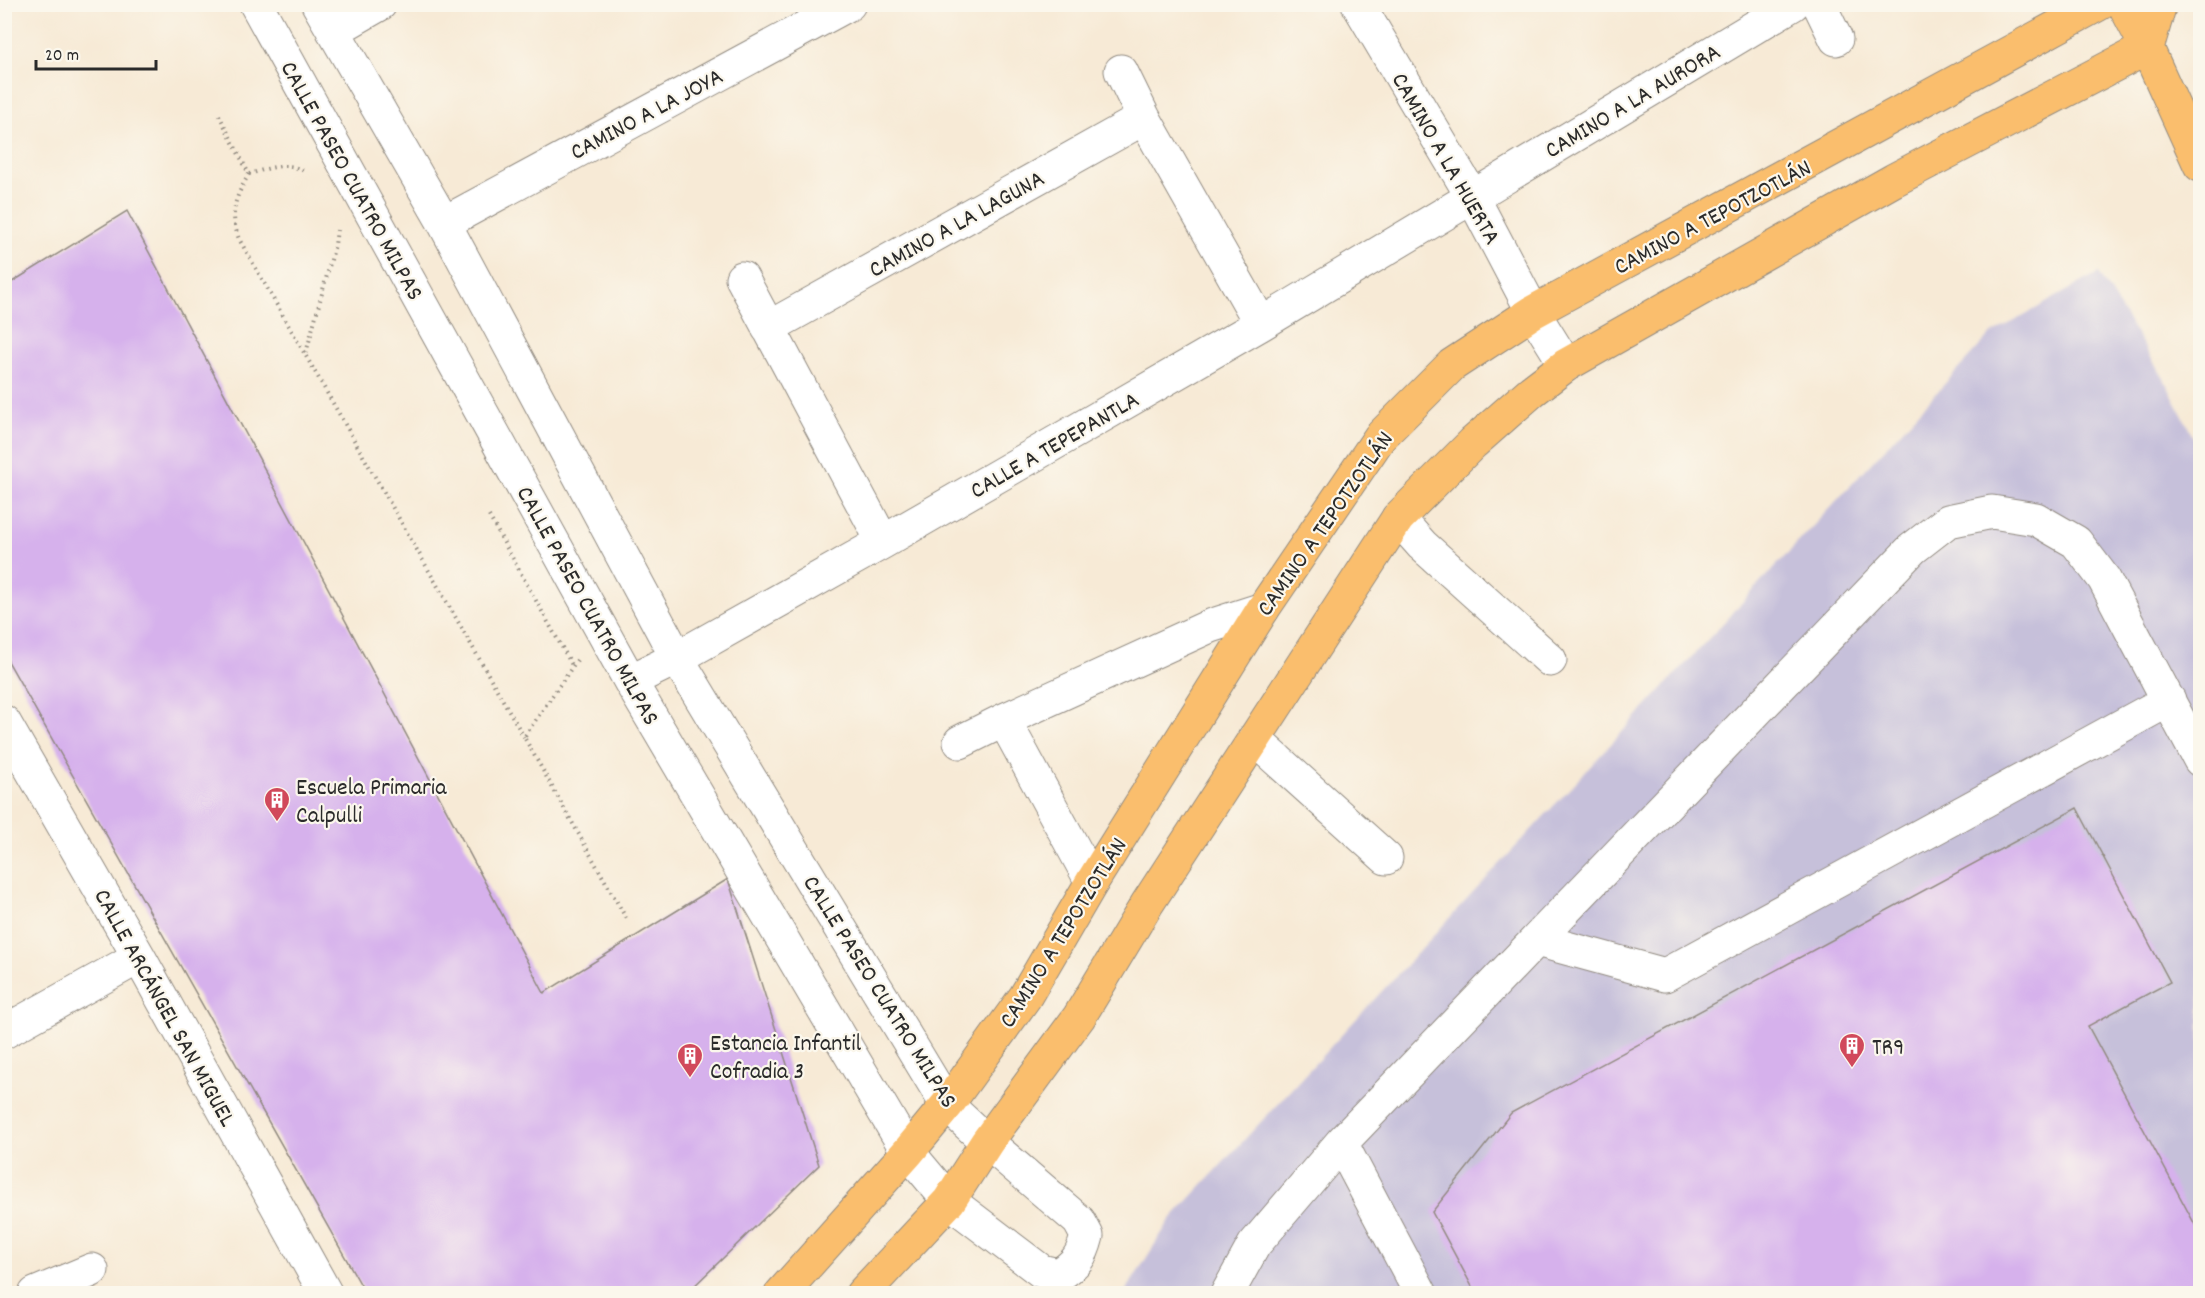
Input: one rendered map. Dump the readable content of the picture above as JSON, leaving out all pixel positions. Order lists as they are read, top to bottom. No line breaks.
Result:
{"streets":{"main road":["CAMINO A TEPOTZOTLÁN"],"street":["CAMINO A LA AURORA","CAMINO A LA JOYA","CAMINO A LA HUERTA","CALLE PASEO CUATRO MILPAS","CAMINO A LA LAGUNA","CALLE A TEPEPANTLA","CALLE ARCÁNGEL SAN MIGUEL"]},"crossings":[["CAMINO A LA AURORA","CAMINO A LA HUERTA"],["CAMINO A LA AURORA","CALLE A TEPEPANTLA"],["CAMINO A LA JOYA","CALLE PASEO CUATRO MILPAS"],["CAMINO A LA HUERTA","CAMINO A TEPOTZOTLÁN"],["CAMINO A LA HUERTA","CALLE A TEPEPANTLA"],["CALLE PASEO CUATRO MILPAS","CAMINO A TEPOTZOTLÁN"],["CALLE PASEO CUATRO MILPAS","CALLE A TEPEPANTLA"]],"places":{"building":["Escuela Primaria Calpulli","TR9","Estancia Infantil Cofradia 3"]},"scale_bar":"20 m"}
